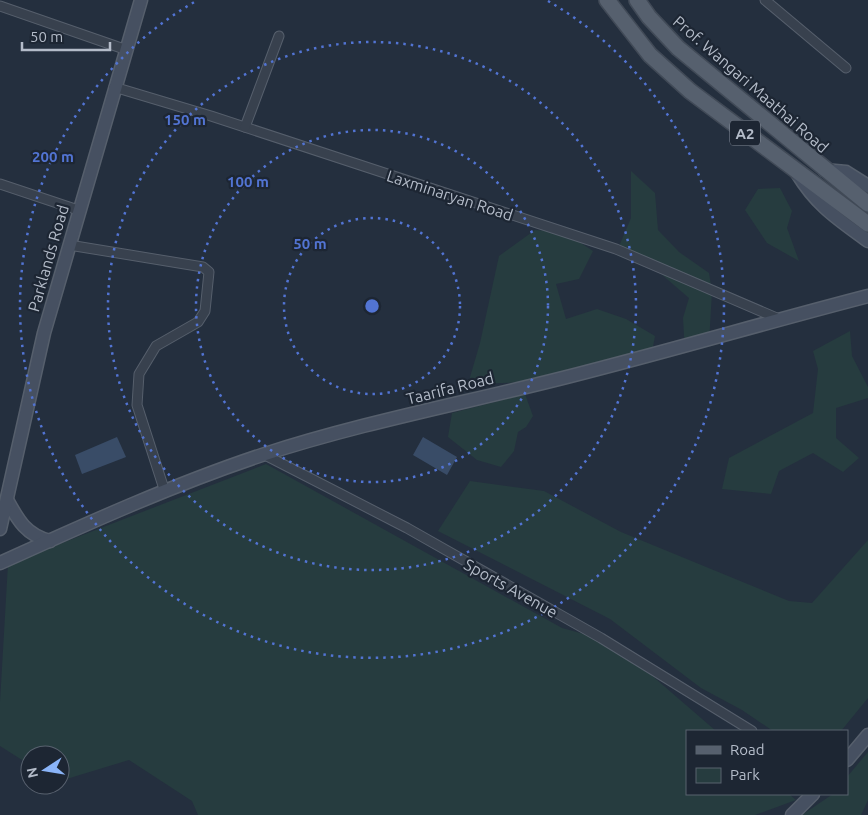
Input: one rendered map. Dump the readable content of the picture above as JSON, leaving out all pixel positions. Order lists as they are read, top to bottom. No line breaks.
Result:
{"streets":{"main road":["Prof. Wangari Maathai Road","A2"],"street":["Laxminaryan Road","Parklands Road","Taarifa Road","Sports Avenue"]},"crossings":[["Laxminaryan Road","Parklands Road"],["Laxminaryan Road","Taarifa Road"],["Taarifa Road","Sports Avenue"]],"legend":["Road","Park"],"scale_bar":"50 m","north":"left","rings":["150 m","200 m","100 m","50 m"]}
